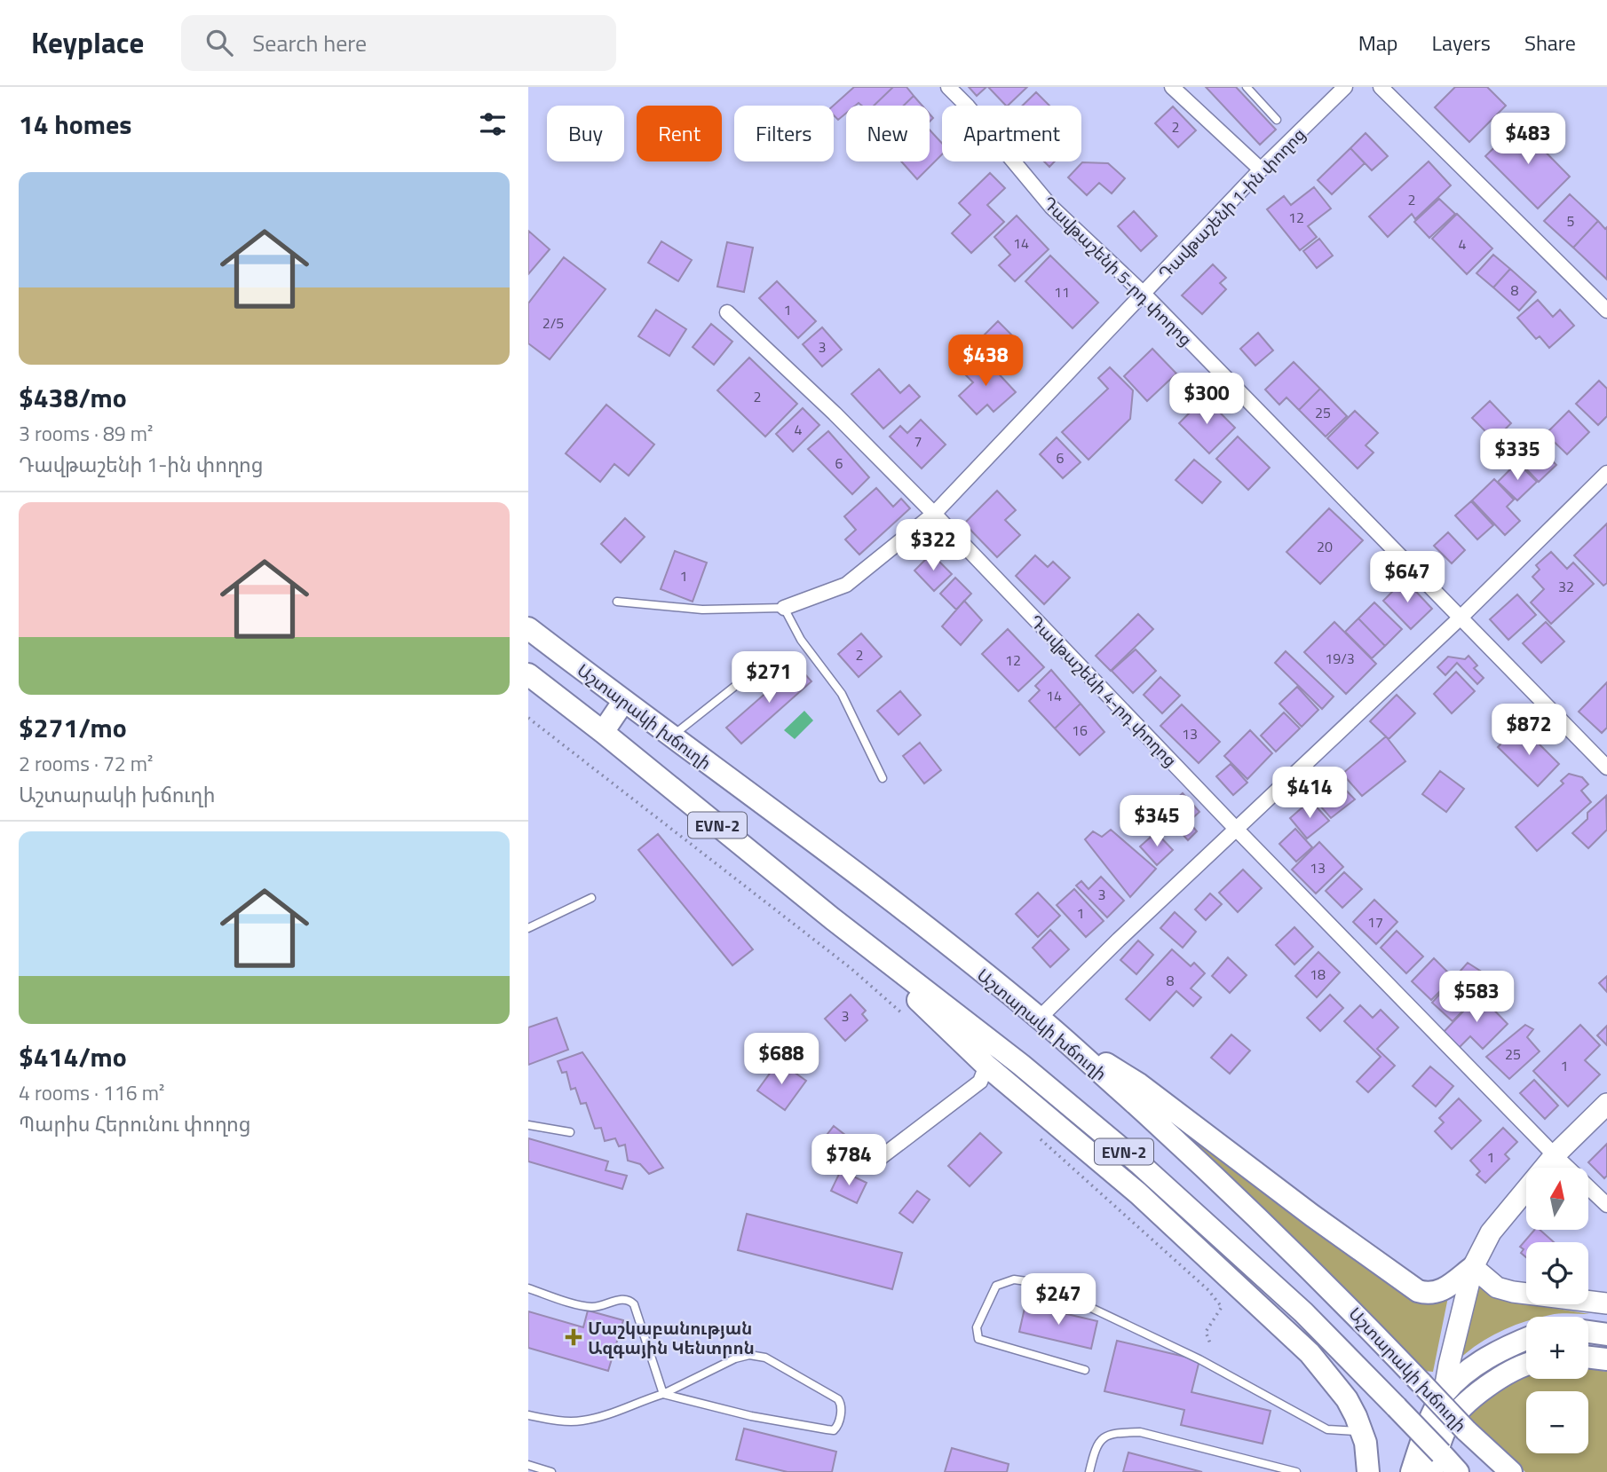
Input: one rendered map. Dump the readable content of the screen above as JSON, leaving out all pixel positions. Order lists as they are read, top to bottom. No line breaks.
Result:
{"streets":{"main road":["Աշտարակի խճուղի","EVN-2"],"street":["Դավթաշենի 1-ին փողոց","Դավթաշենի 5-րդ փողոց","Դավթաշենի 4-րդ փողոց"]},"crossings":[["Դավթաշենի 1-ին փողոց","Դավթաշենի 5-րդ փողոց"],["Դավթաշենի 1-ին փողոց","Դավթաշենի 4-րդ փողոց"]],"places":{"health":["Մաշկաբանության Ազգային Կենտրոն"]},"house_numbers":["2","2","12","5","14","4","8","11","1","2/5","3","2","25","4","7","6","6","20","1","32","2","19/3","12","14","16","13","13","3","1","17","18","8","3","25","1","1"],"north":"top","page":{"header":"Keyplace","search":"Search here","nav":["Map","Layers","Share"],"heading":"14 homes","chip":["Buy","Rent","Filters","New","Apartment"],"price":["$483","$438","$300","$335","$322","$647","$271","$872","$414","$345","$583","$688","$784","$247"],"list":[{"name":"$438/mo","note":"3 rooms · 89 m² · Դավթաշենի 1-ին փողոց"},{"name":"$271/mo","note":"2 rooms · 72 m² · Աշտարակի խճուղի"},{"name":"$414/mo","note":"4 rooms · 116 m² · Պարիս Հերունու փողոց"}],"map_buttons":["+","−"]}}
